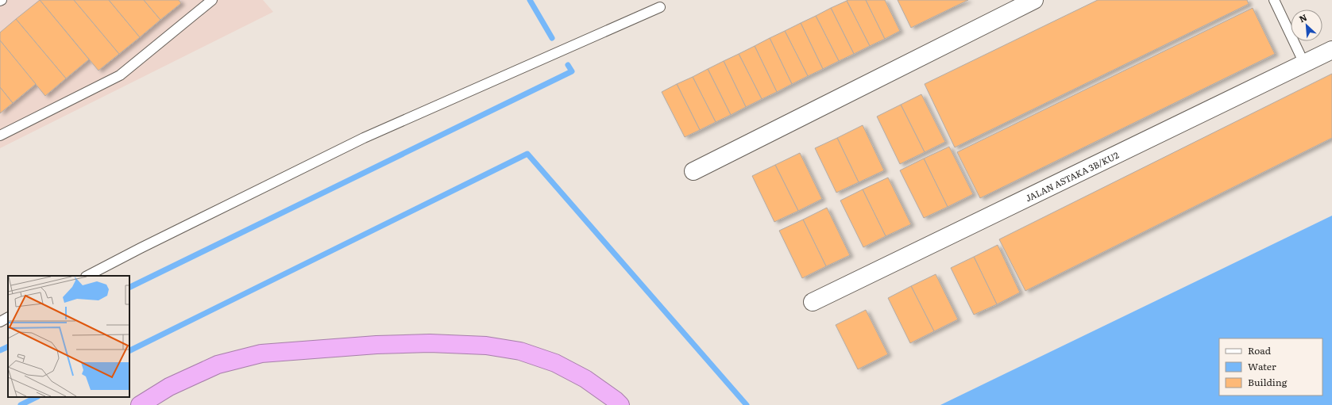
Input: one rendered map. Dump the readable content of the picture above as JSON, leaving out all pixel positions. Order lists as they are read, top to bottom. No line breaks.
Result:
{"streets":{"street":["JALAN ASTAKA 3B/KU2"]},"legend":["Road","Water","Building"],"north":"top left"}
